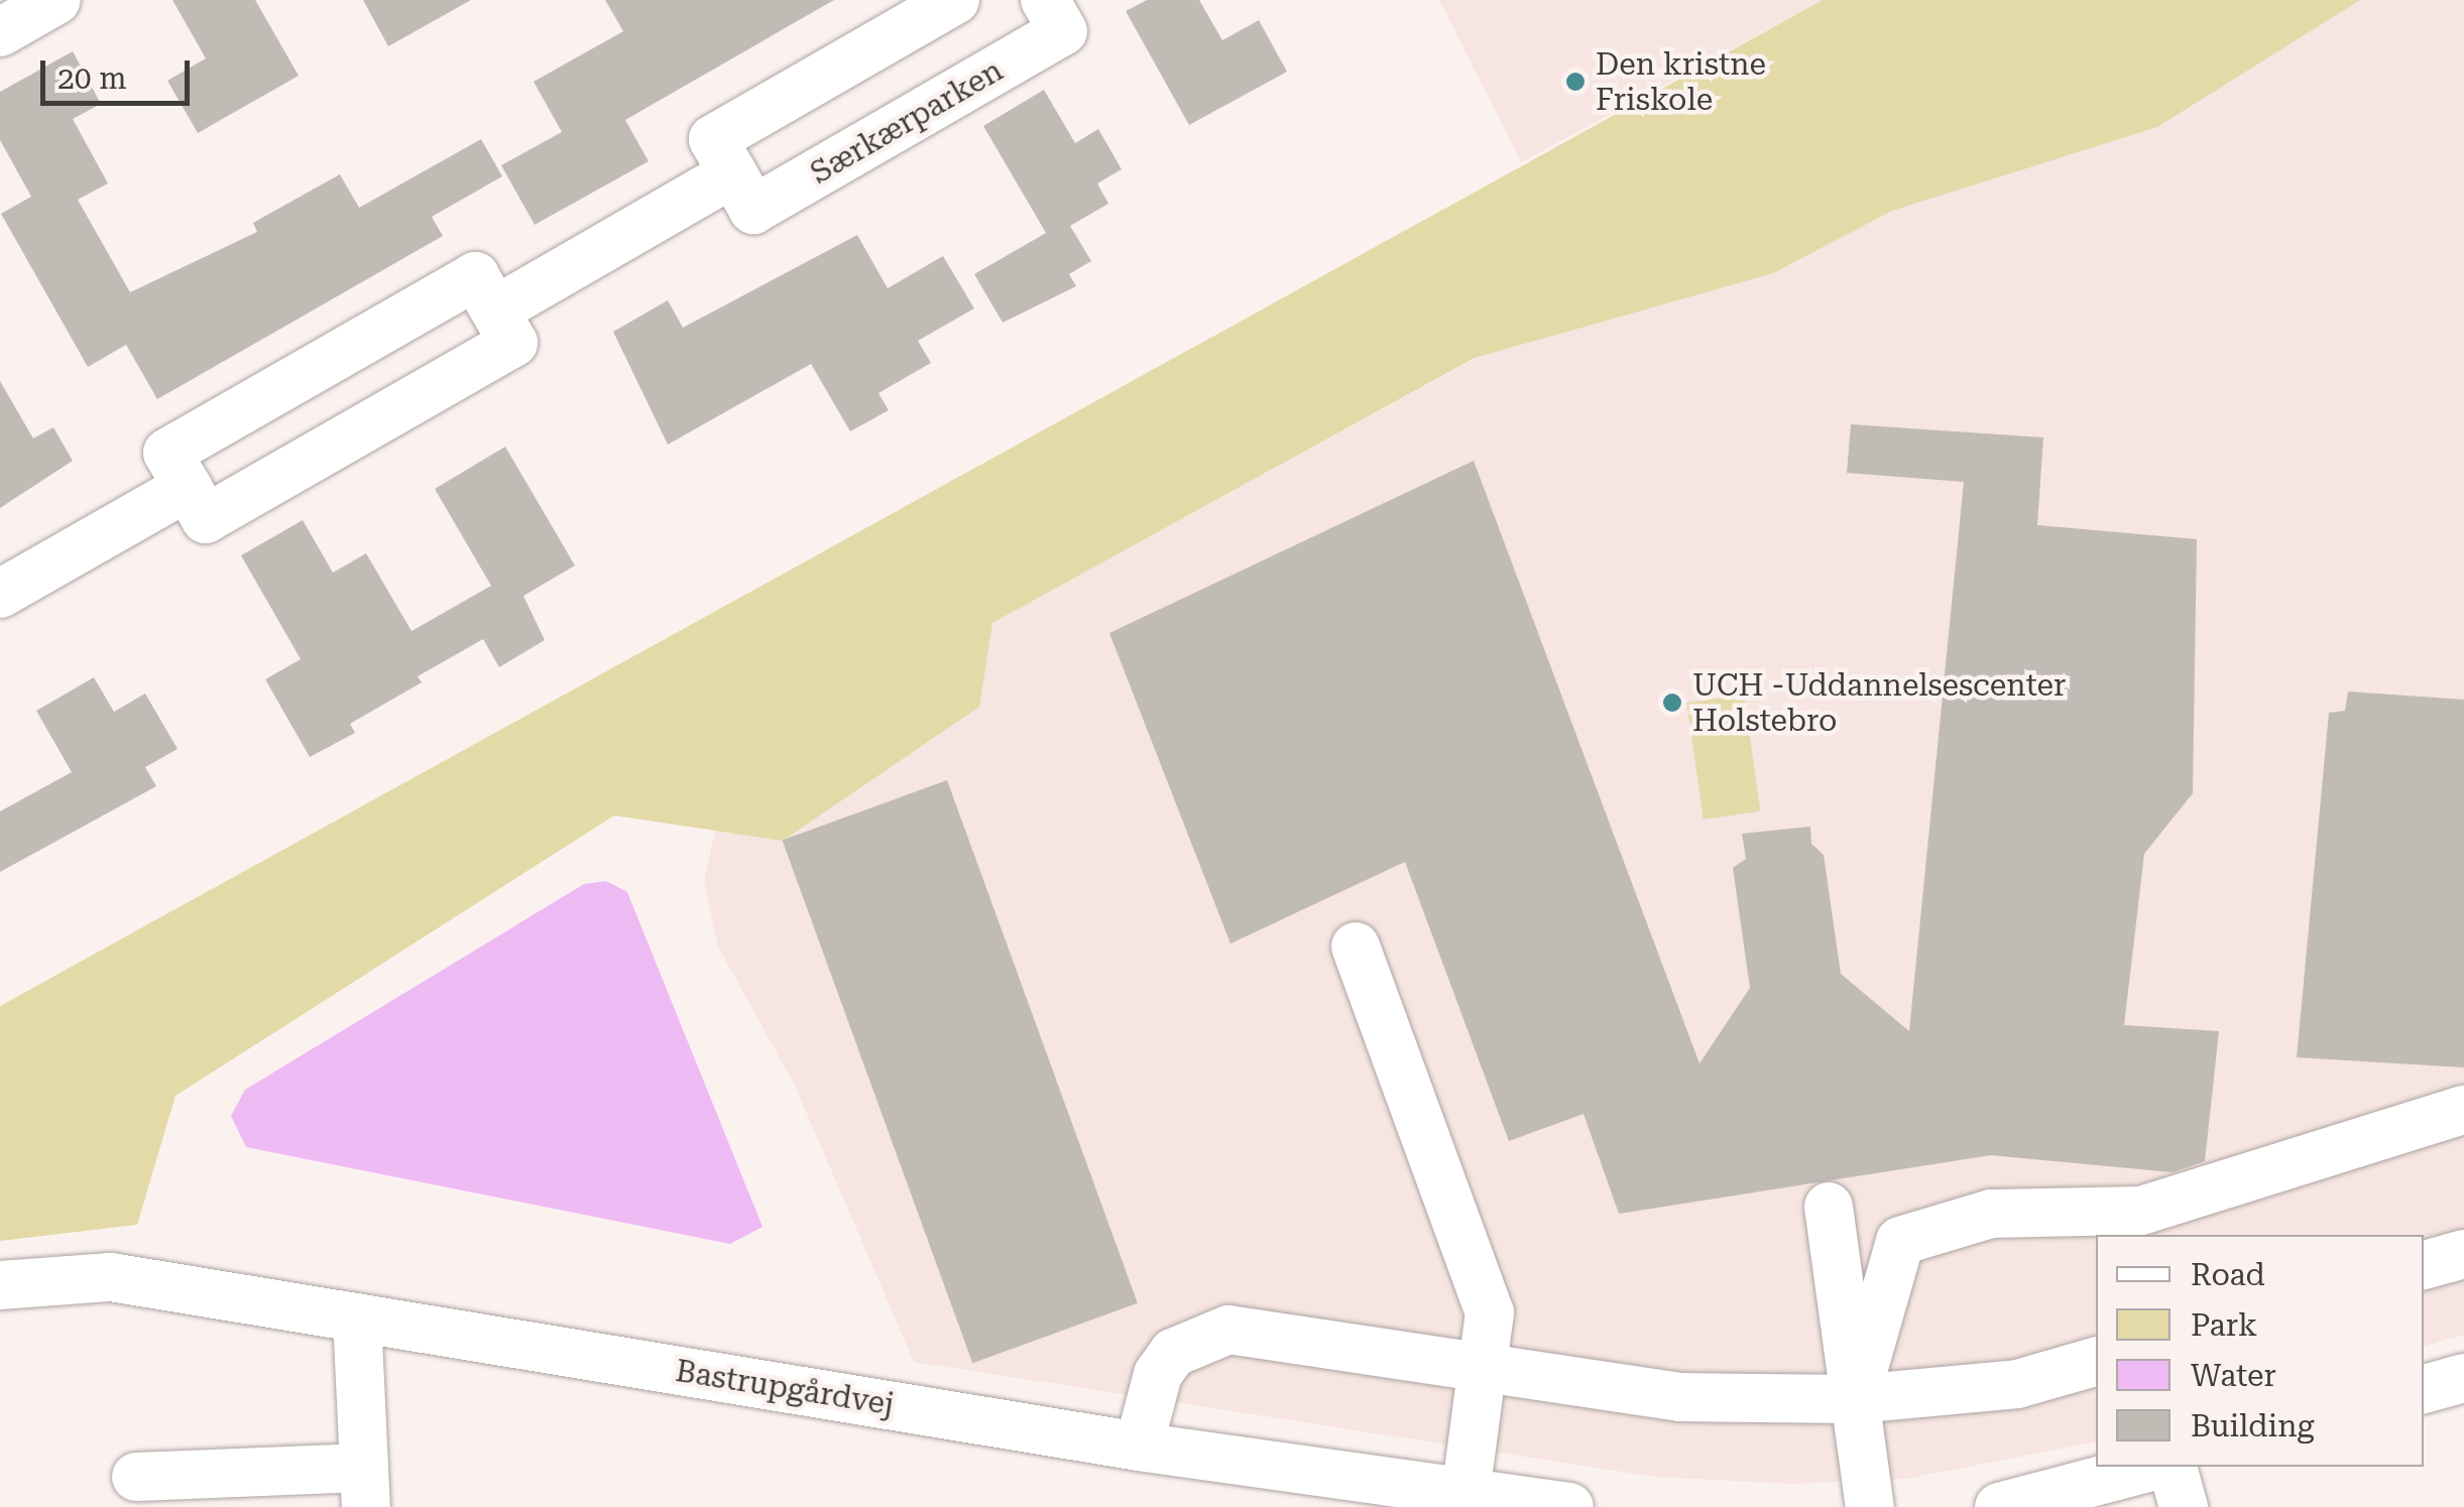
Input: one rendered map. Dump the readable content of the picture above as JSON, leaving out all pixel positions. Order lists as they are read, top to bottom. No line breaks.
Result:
{"streets":{"street":["Særkærparken","Bastrupgårdvej"]},"places":["Den kristne Friskole","UCH -Uddannelsescenter Holstebro"],"legend":["Road","Park","Water","Building"],"scale_bar":"20 m"}
